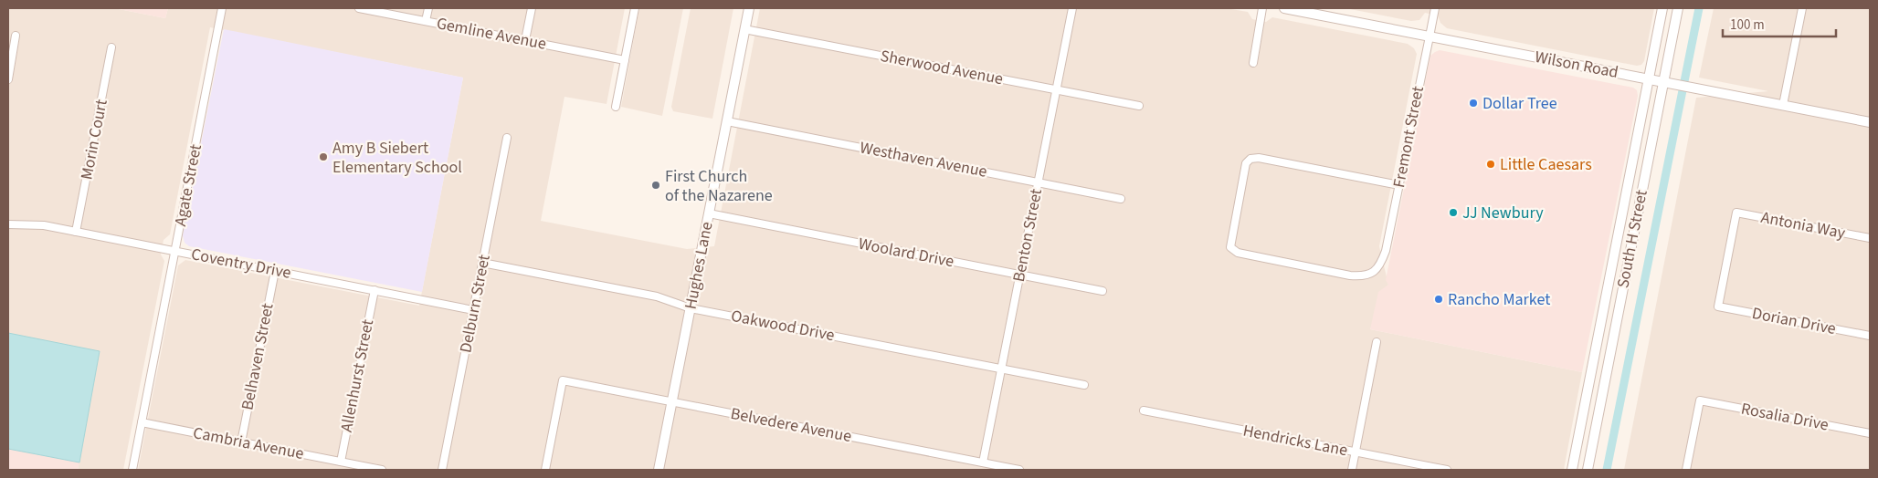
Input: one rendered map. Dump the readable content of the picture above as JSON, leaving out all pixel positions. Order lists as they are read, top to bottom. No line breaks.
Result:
{"streets":{"street":["Gemline Avenue","Wilson Road","Sherwood Avenue","Fremont Street","Morin Court","Westhaven Avenue","Agate Street","Antonia Way","Benton Street","South H Street","Woolard Drive","Coventry Drive","Hughes Lane","Delburn Street","Dorian Drive","Oakwood Drive","Belhaven Street","Allenhurst Street","Rosalia Drive","Belvedere Avenue","Hendricks Lane","Cambria Avenue"]},"crossings":[["Wilson Road","Fremont Street"],["Wilson Road","South H Street"],["Sherwood Avenue","Benton Street"],["Sherwood Avenue","Hughes Lane"],["Morin Court","Coventry Drive"],["Westhaven Avenue","Benton Street"],["Westhaven Avenue","Hughes Lane"],["Agate Street","Coventry Drive"],["Agate Street","Cambria Avenue"],["Antonia Way","Dorian Drive"],["Benton Street","Woolard Drive"],["Benton Street","Oakwood Drive"],["Benton Street","Belvedere Avenue"],["Woolard Drive","Hughes Lane"],["Coventry Drive","Delburn Street"],["Coventry Drive","Belhaven Street"],["Coventry Drive","Allenhurst Street"],["Hughes Lane","Oakwood Drive"],["Hughes Lane","Belvedere Avenue"],["Delburn Street","Oakwood Drive"],["Belhaven Street","Cambria Avenue"],["Allenhurst Street","Cambria Avenue"]],"places":["Dollar Tree","Amy B Siebert Elementary School","Little Caesars","First Church of the Nazarene","JJ Newbury","Rancho Market"],"scale_bar":"100 m"}
